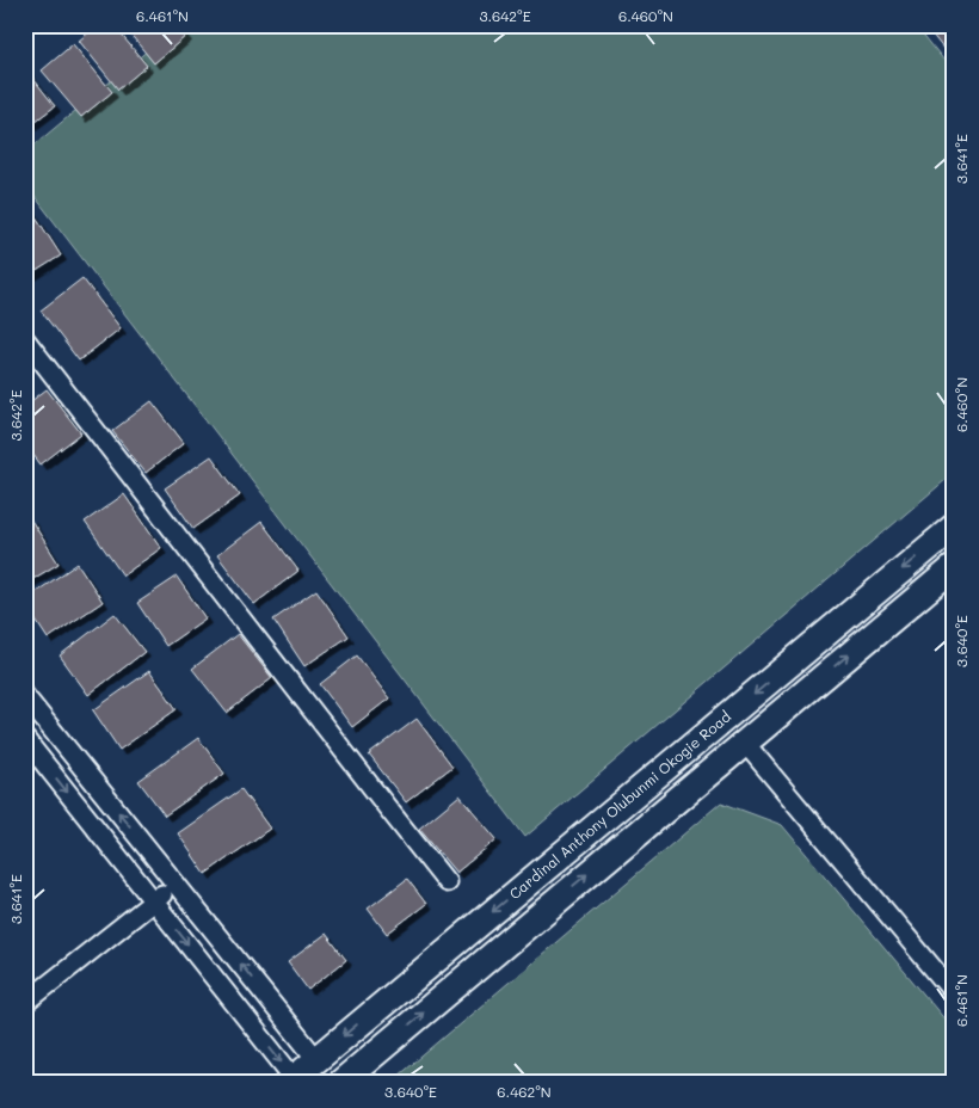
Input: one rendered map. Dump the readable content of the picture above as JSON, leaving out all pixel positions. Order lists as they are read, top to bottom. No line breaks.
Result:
{"streets":{"street":["Cardinal Anthony Olubunmi Okogie Road"]},"coordinates":["6.461°N","3.642°E","6.460°N","3.641°E","3.640°E","6.462°N"]}
